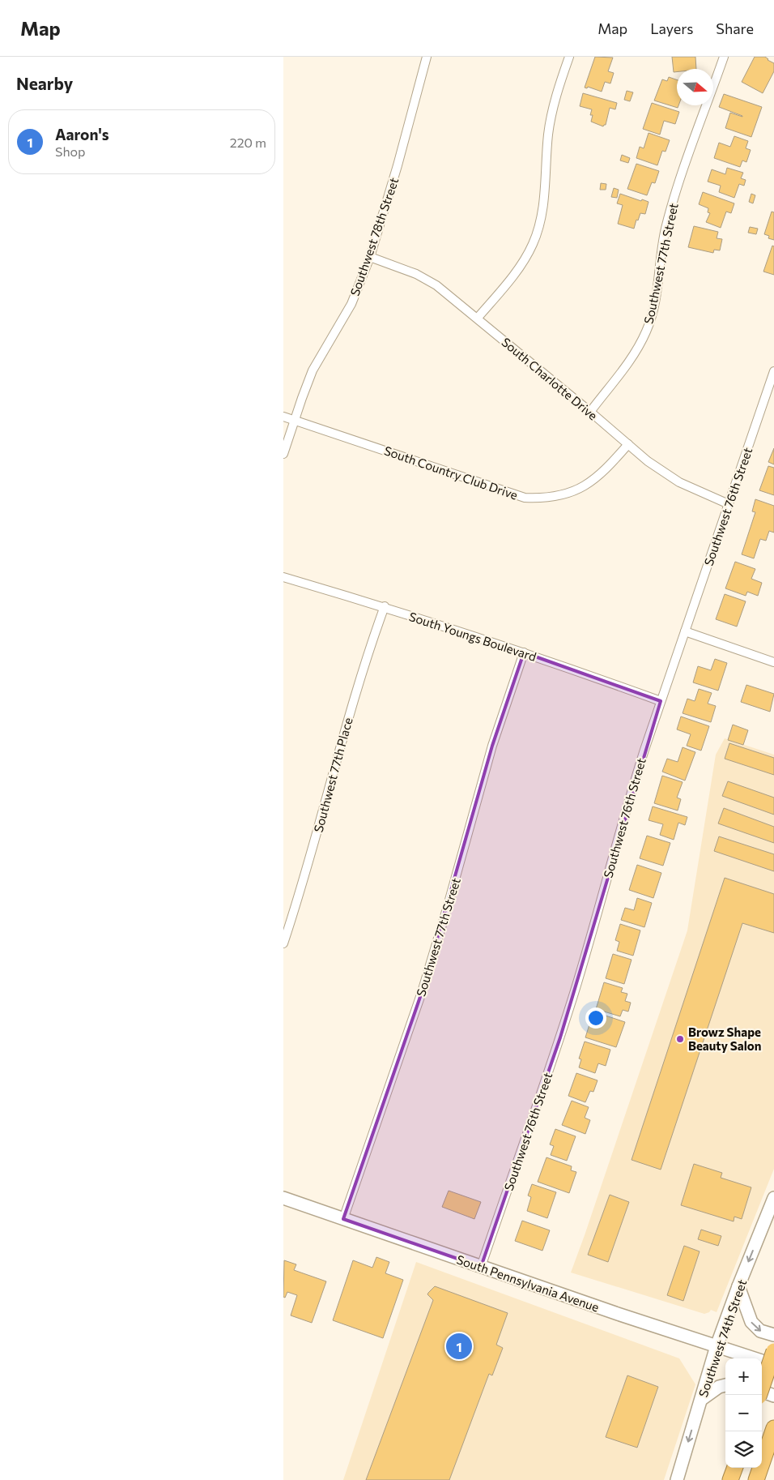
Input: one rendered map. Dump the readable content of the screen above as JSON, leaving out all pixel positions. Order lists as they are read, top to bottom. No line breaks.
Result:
{"streets":{"main road":["South Pennsylvania Avenue","Southwest 74th Street"],"street":["Southwest 78th Street","Southwest 77th Street","South Charlotte Drive","South Country Club Drive","Southwest 76th Street","South Youngs Boulevard","Southwest 77th Place"]},"crossings":[["Southwest 78th Street","South Charlotte Drive"],["Southwest 78th Street","South Country Club Drive"],["Southwest 77th Street","South Charlotte Drive"],["Southwest 77th Street","South Youngs Boulevard"],["Southwest 77th Street","South Pennsylvania Avenue"],["South Charlotte Drive","South Country Club Drive"],["South Charlotte Drive","Southwest 76th Street"],["Southwest 76th Street","South Youngs Boulevard"],["Southwest 76th Street","South Pennsylvania Avenue"],["South Youngs Boulevard","Southwest 77th Place"],["South Pennsylvania Avenue","Southwest 74th Street"]],"one_way":["Southwest 74th Street"],"places":["Browz Shape Beauty Salon"],"north":"right","page":{"header":"Map","nav":["Map","Layers","Share"],"heading":"Nearby","list":[{"mark":"1","name":"Aaron's","note":"Shop","value":"220 m"}],"pins":"1","map_buttons":["+","−"]}}
